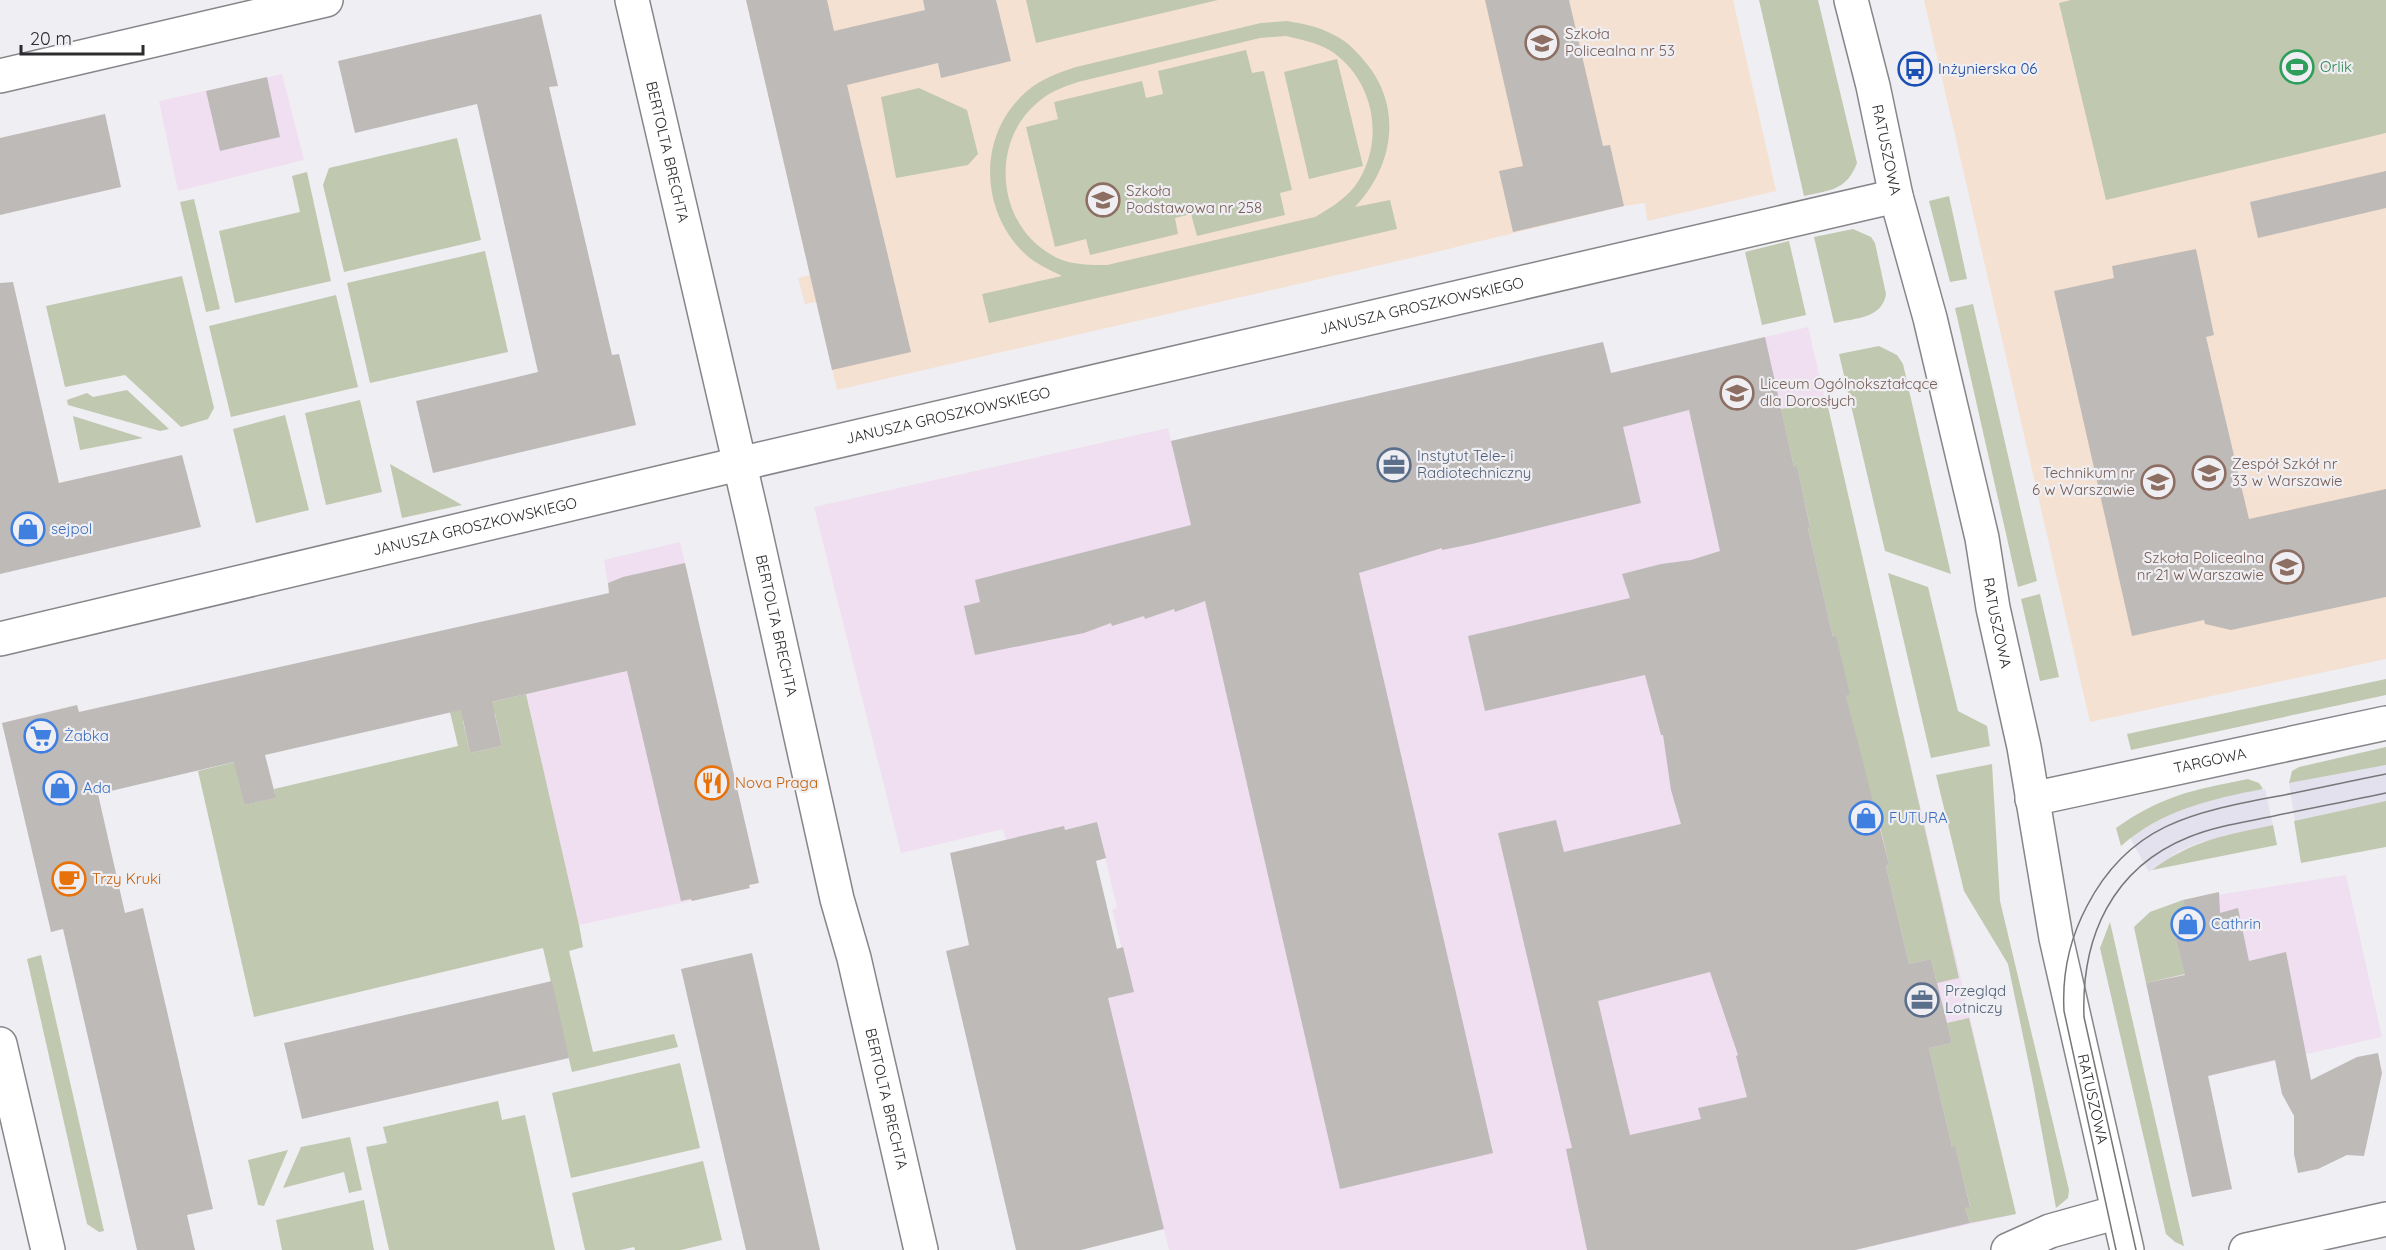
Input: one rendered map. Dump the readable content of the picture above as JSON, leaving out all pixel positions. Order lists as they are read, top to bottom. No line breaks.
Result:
{"streets":{"street":["RATUSZOWA","BERTOLTA BRECHTA","JANUSZA GROSZKOWSKIEGO","TARGOWA"]},"crossings":[["RATUSZOWA","JANUSZA GROSZKOWSKIEGO"],["RATUSZOWA","TARGOWA"],["BERTOLTA BRECHTA","JANUSZA GROSZKOWSKIEGO"]],"places":{"school or university":["Szkoła Policealna nr 53","Szkoła Podstawowa nr 258","Liceum Ogólnokształcące dla Dorosłych","Zespół Szkół nr 33 w Warszawie","Technikum nr 6 w Warszawie","Szkoła Policealna nr 21 w Warszawie"],"sports":["Orlik"],"bus stop":["Inżynierska 06"],"office":["Instytut Tele- i Radiotechniczny","Przegląd Lotniczy"],"shop":["sejpol","Ada","FUTURA","Cathrin"],"supermarket":["Żabka"],"restaurant":["Nova Praga"],"cafe":["Trzy Kruki"]},"scale_bar":"20 m"}
